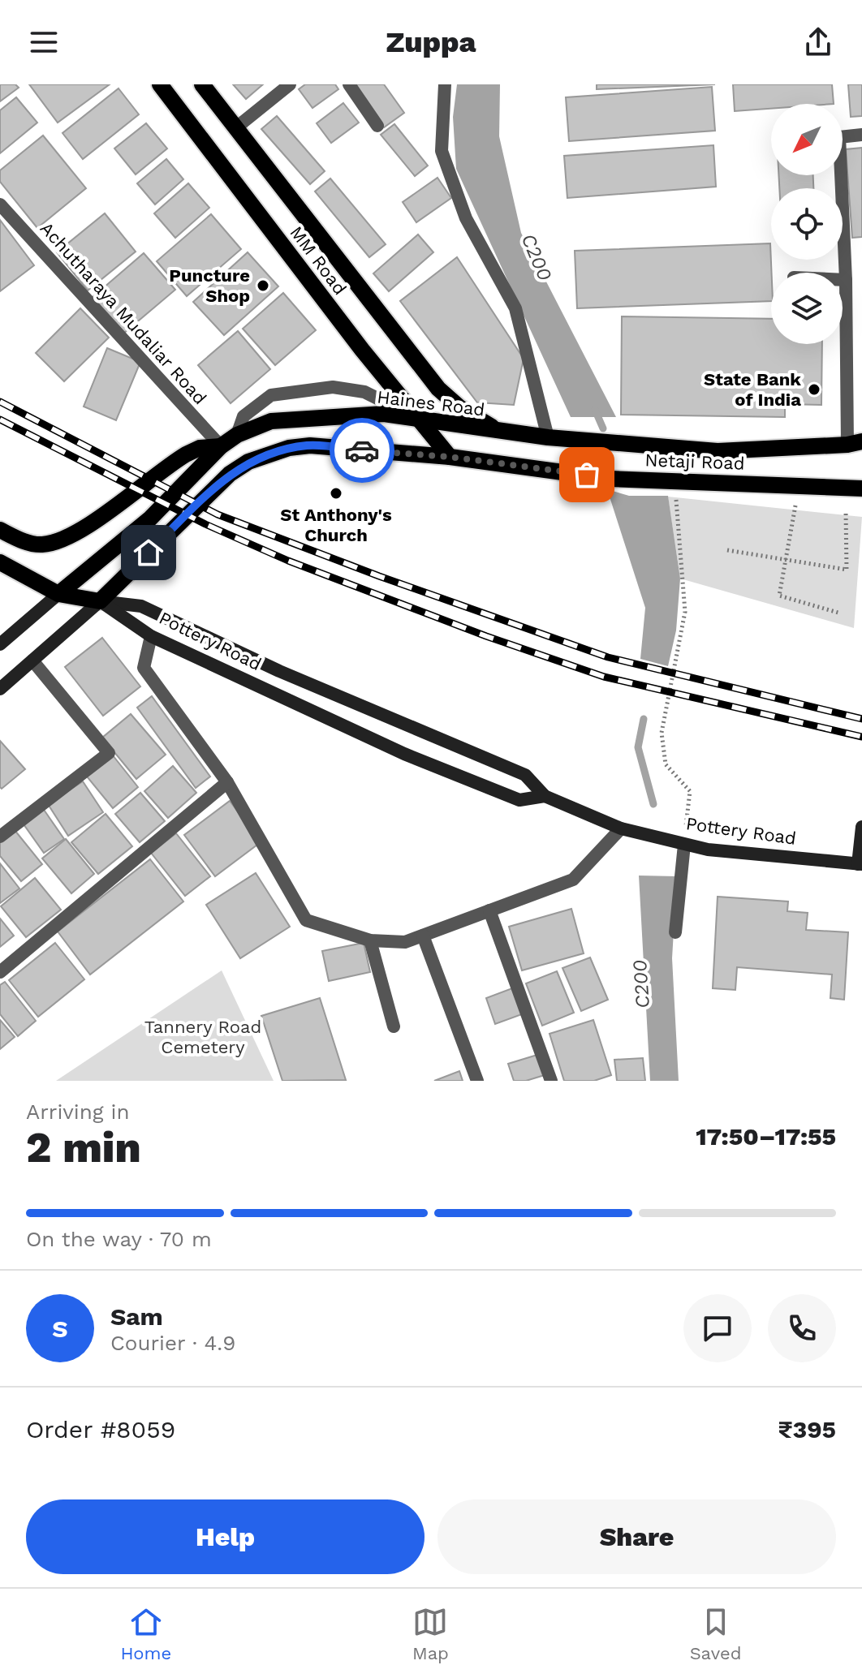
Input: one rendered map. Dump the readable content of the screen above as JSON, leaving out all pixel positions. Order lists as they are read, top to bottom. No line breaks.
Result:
{"streets":{"main road":["MM Road","Haines Road","Netaji Road"],"street":["Achutharaya Mudaliar Road","Pottery Road"]},"crossings":[["MM Road","Haines Road"],["MM Road","Netaji Road"],["Achutharaya Mudaliar Road","Haines Road"]],"water":["C200"],"parks":["Tannery Road Cemetery"],"places":["Puncture Shop","State Bank of India","St Anthony's Church"],"north":"bottom left","page":{"header":"Zuppa","heading":["2 min","Arriving in","17:50–17:55"],"panel":["Sam","Courier · 4.9","Order #8059","₹395"],"bar":"On the way · 70 m","round":"S","buttons":["Help","Share"],"tabs":["Home","Map","Saved"]}}
